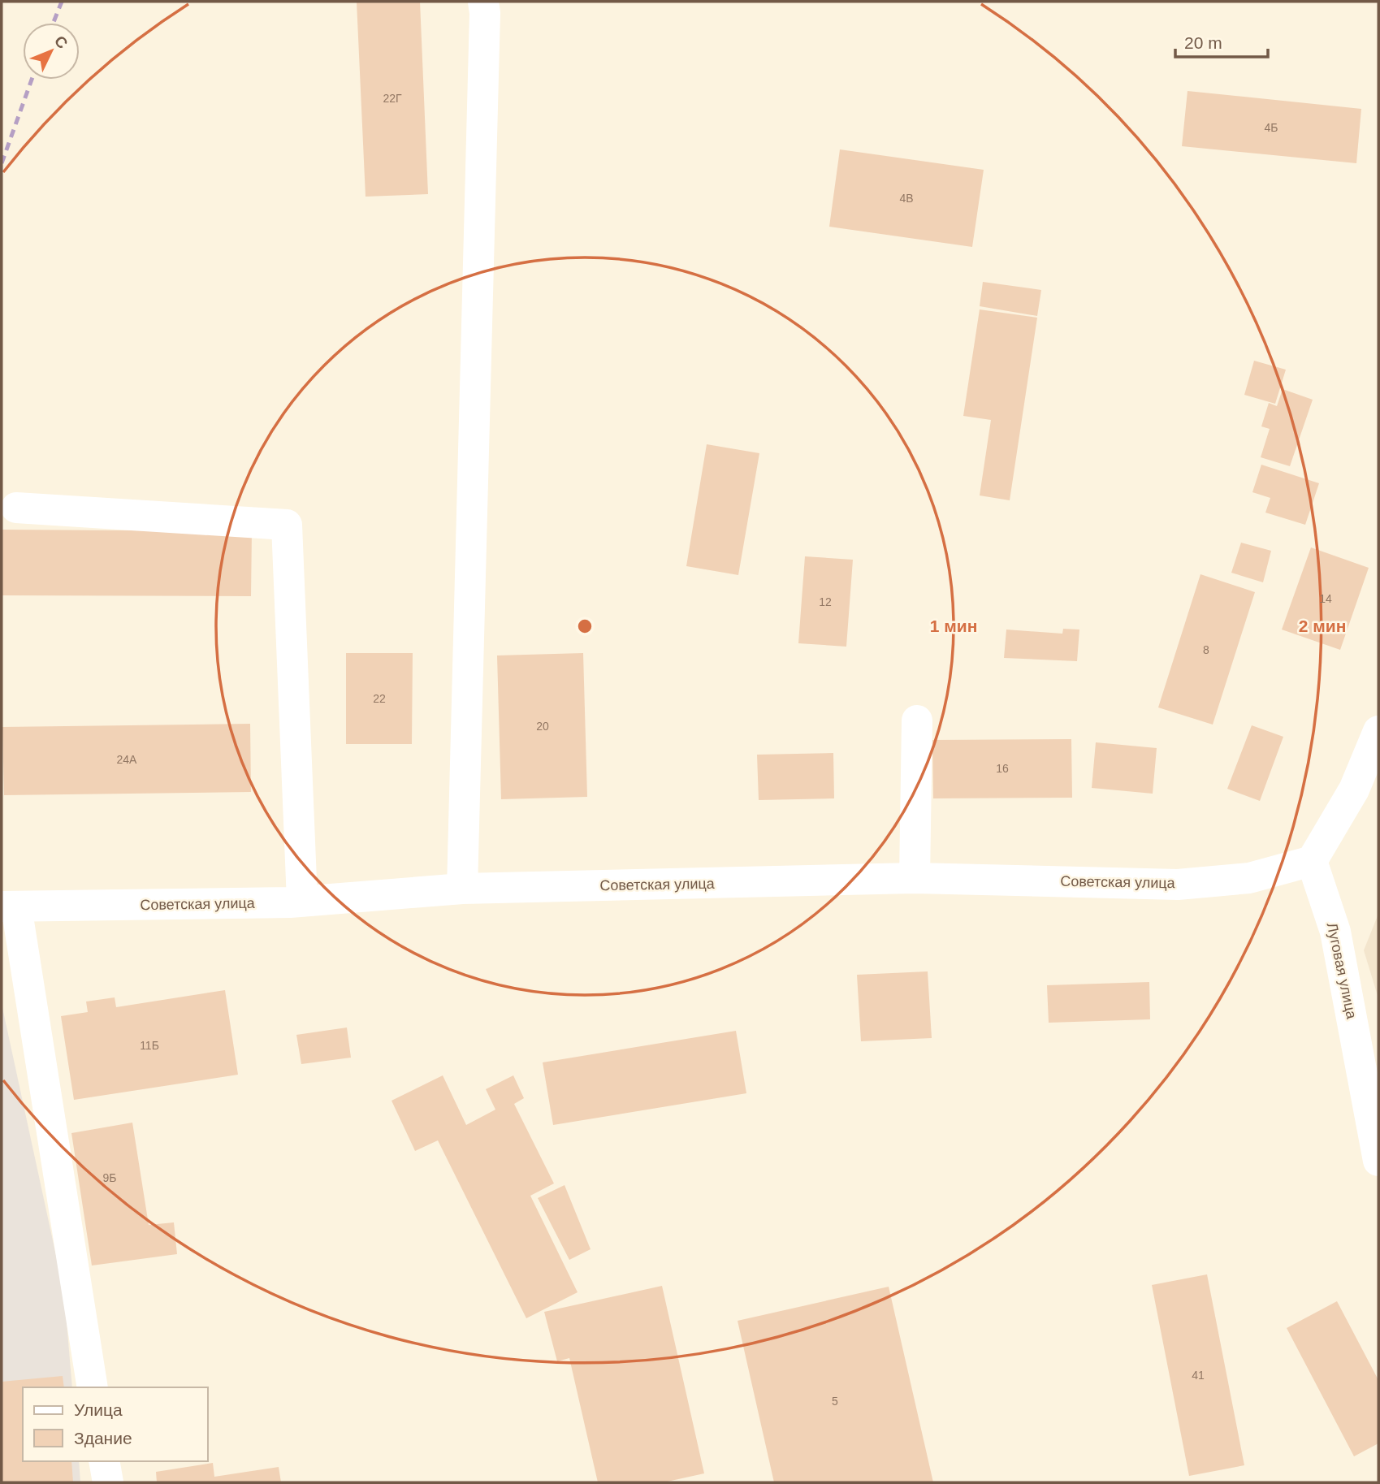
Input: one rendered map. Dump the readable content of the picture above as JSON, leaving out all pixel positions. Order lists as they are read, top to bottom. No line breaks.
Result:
{"streets":{"street":["Советская улица","Луговая улица"]},"crossings":[["Советская улица","Луговая улица"]],"house_numbers":["22Г","4Б","4В","14","12","8","22","20","24А","16","11Б","9Б","41","5"],"legend":["Улица","Здание"],"scale_bar":"20 m","north":"top right","rings":["1 мин","2 мин"]}
